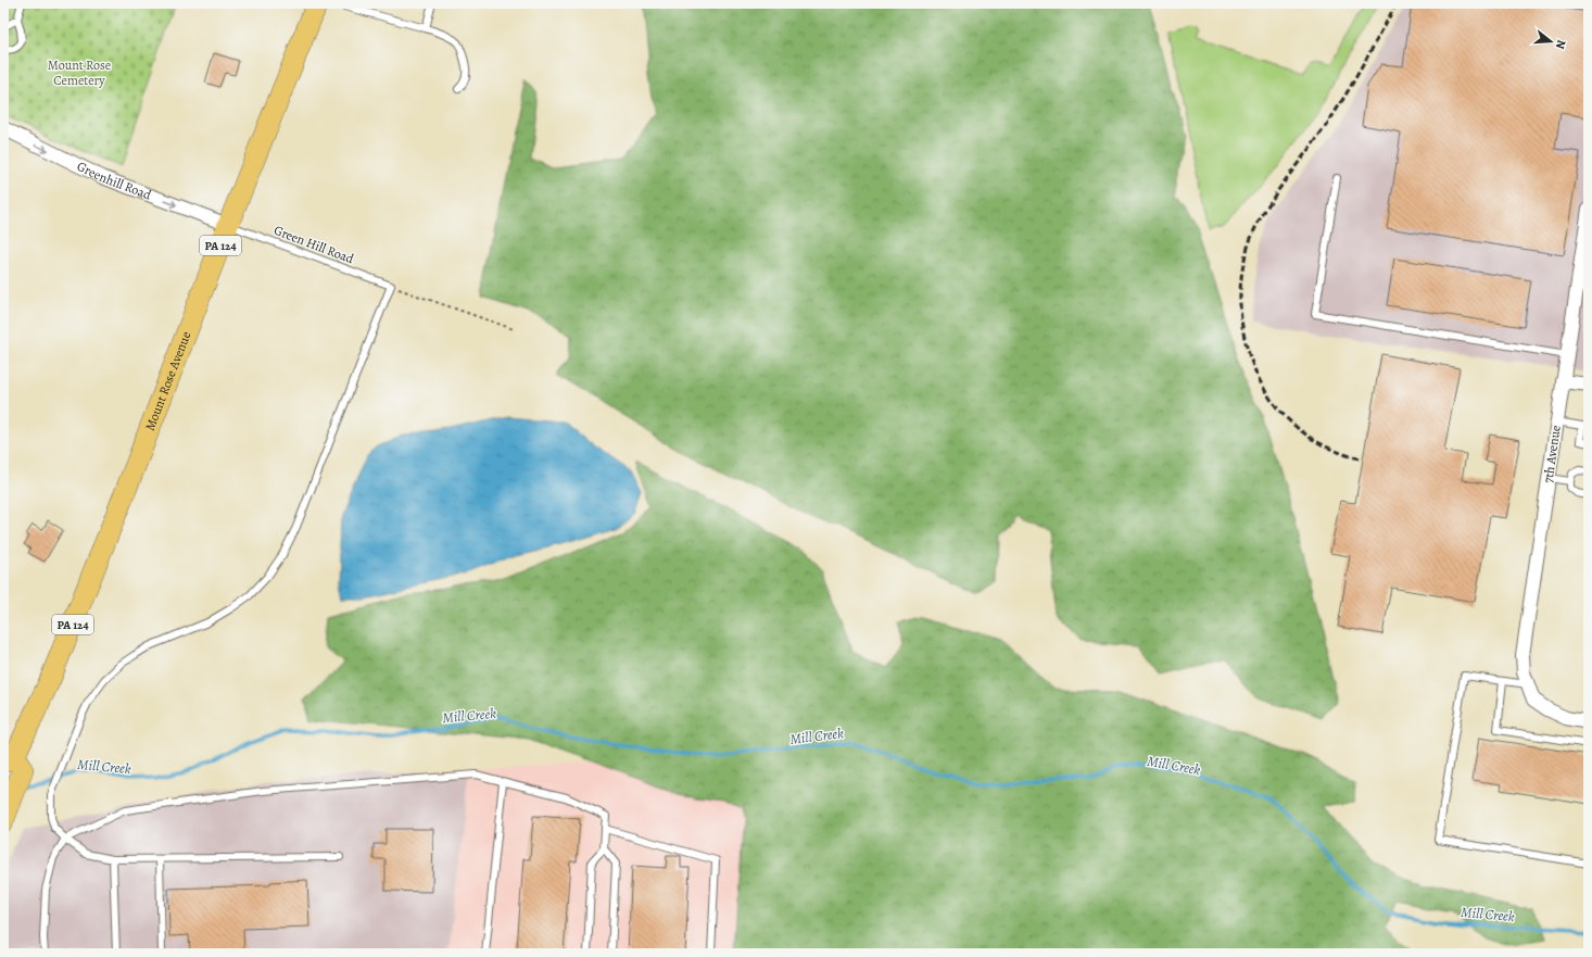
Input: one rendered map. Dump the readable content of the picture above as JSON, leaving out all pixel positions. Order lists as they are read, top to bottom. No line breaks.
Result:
{"streets":{"main road":["PA 124","Mount Rose Avenue"],"street":["Greenhill Road","7th Avenue"],"lane":["Green Hill Road"]},"crossings":[["Greenhill Road","Green Hill Road"],["Greenhill Road","Mount Rose Avenue"],["Green Hill Road","Mount Rose Avenue"]],"one_way":["Greenhill Road"],"water":["Mill Creek"],"parks":["Mount Rose Cemetery"],"north":"right"}
